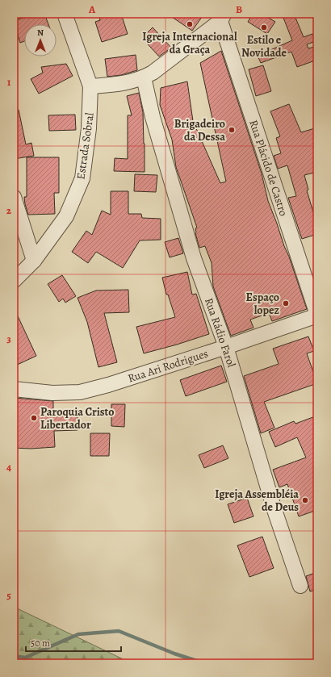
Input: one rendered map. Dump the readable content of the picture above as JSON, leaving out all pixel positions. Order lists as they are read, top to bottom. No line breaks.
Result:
{"streets":{"street":["Estrada Sobral","Rua Plácido de Castro","Rua Rádio Farol","Rua Ari Rodrigues"]},"crossings":[["Rua Plácido de Castro","Rua Ari Rodrigues"],["Rua Rádio Farol","Rua Ari Rodrigues"]],"places":["Igreja Internacional da Graça","Estilo e Novidade","Brigadeiro da Dessa","Espaço lopez","Paroquia Cristo Libertador","Igreja Assembléia de Deus"],"scale_bar":"50 m","north":"top","grid":{"columns":["A","B"],"rows":["1","2","3","4","5"]}}
